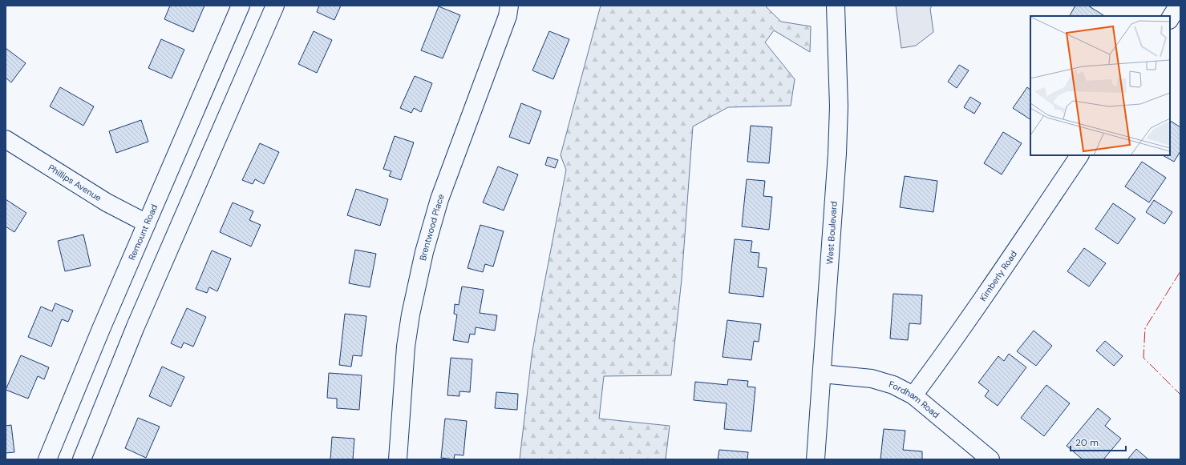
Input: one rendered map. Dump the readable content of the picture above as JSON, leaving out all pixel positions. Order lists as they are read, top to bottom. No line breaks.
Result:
{"streets":{"main road":["Phillips Avenue","Brentwood Place","Remount Road","West Boulevard","Kimberly Road","Fordham Road"]},"crossings":[["Phillips Avenue","Remount Road"],["West Boulevard","Fordham Road"],["Kimberly Road","Fordham Road"]],"scale_bar":"20 m"}
